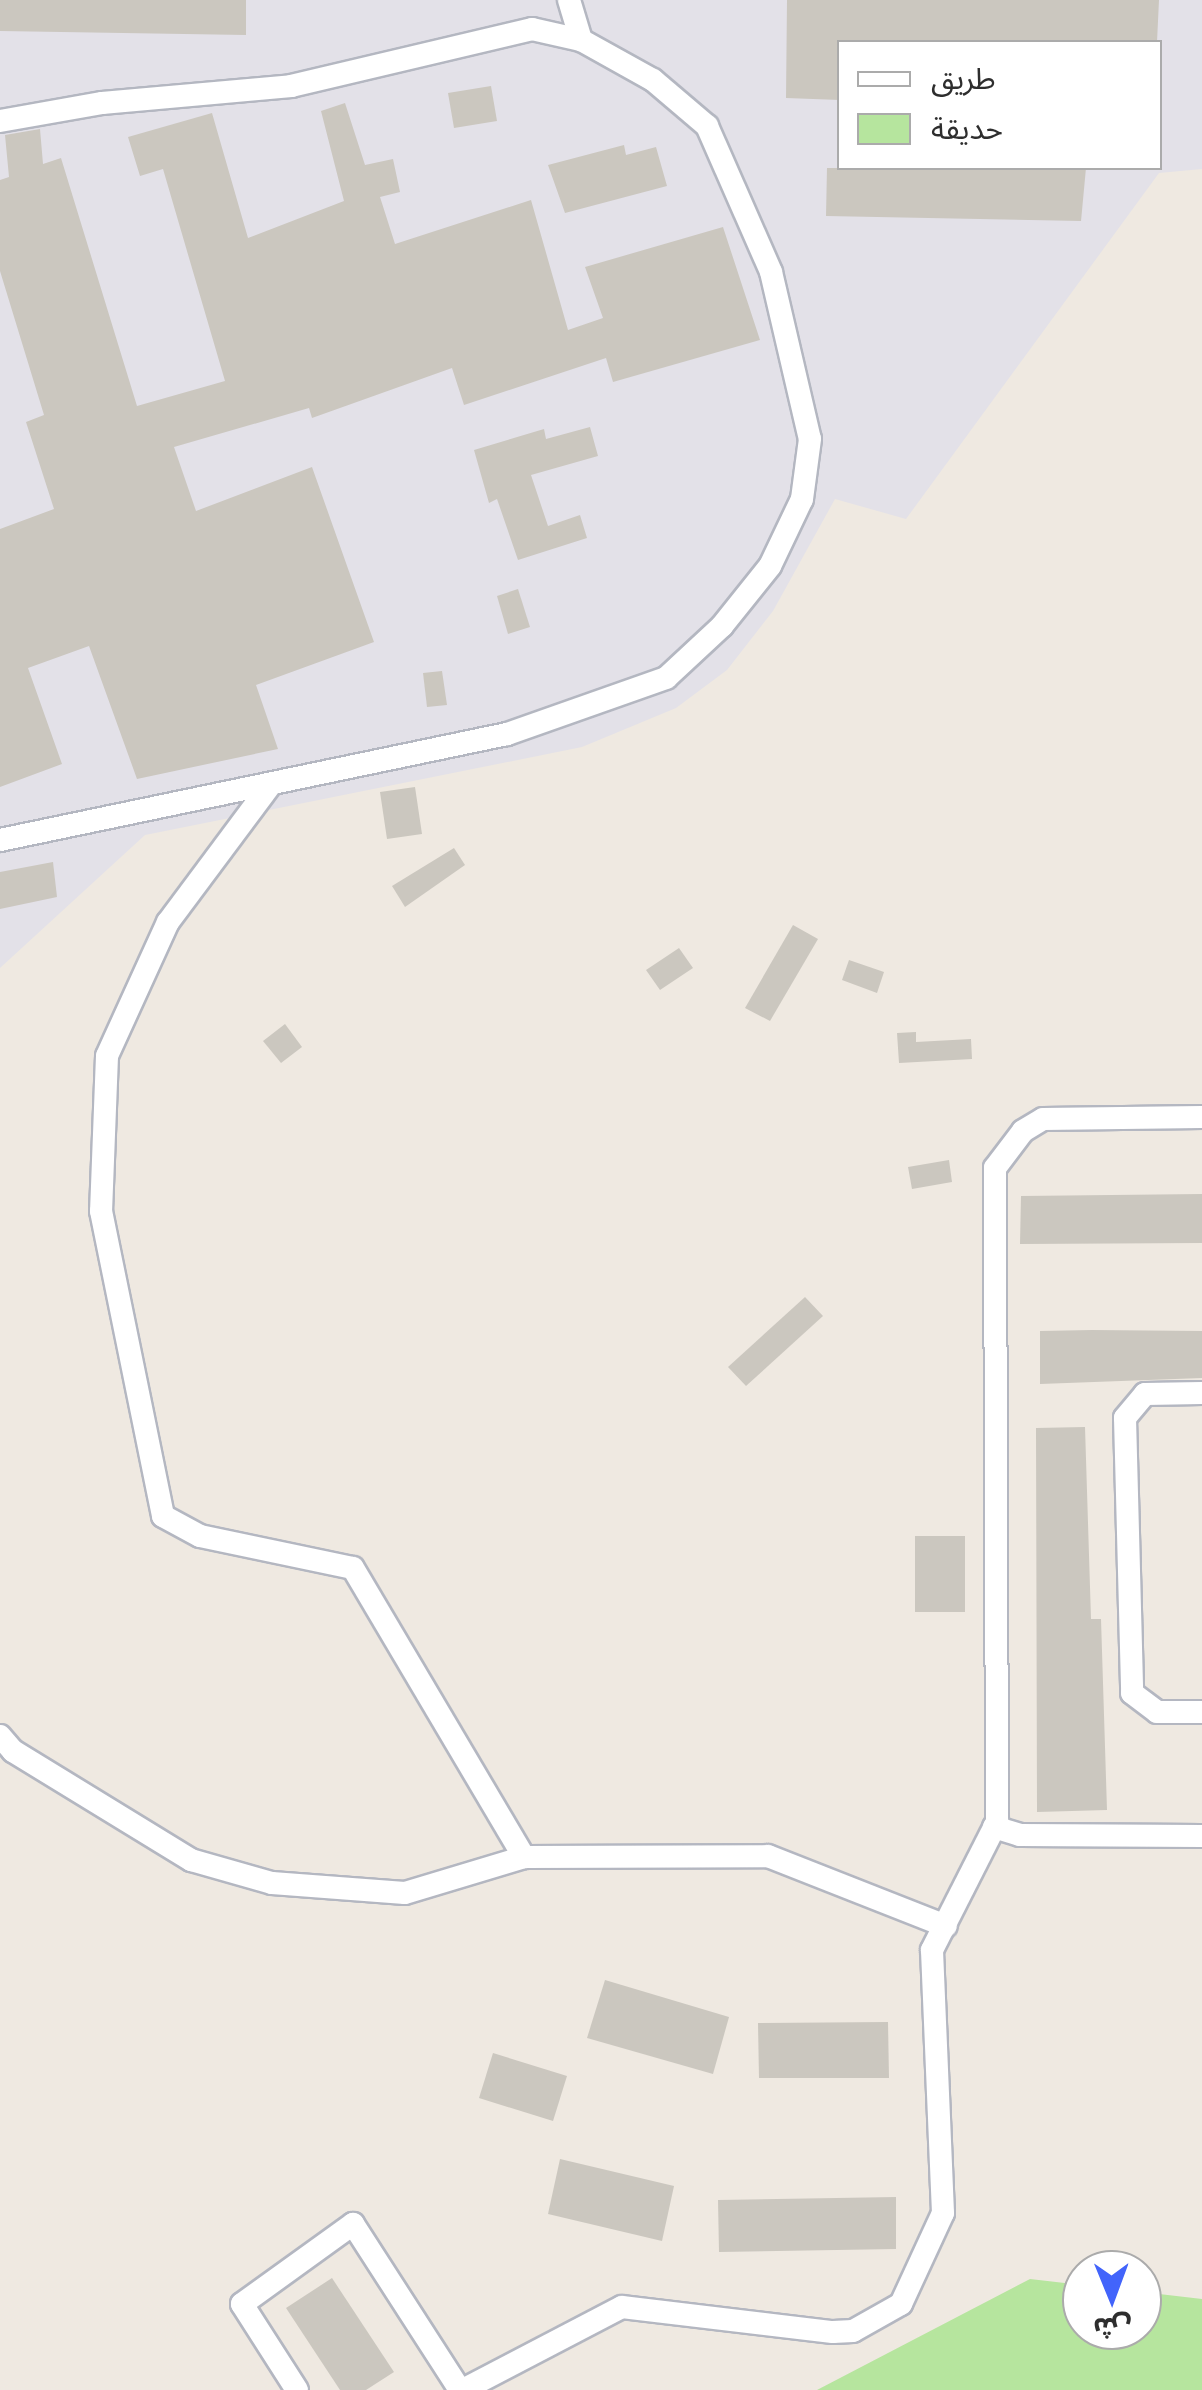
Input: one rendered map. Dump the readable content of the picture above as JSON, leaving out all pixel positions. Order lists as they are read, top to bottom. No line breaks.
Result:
{"legend":["طريق","حديقة"],"north":"bottom"}
